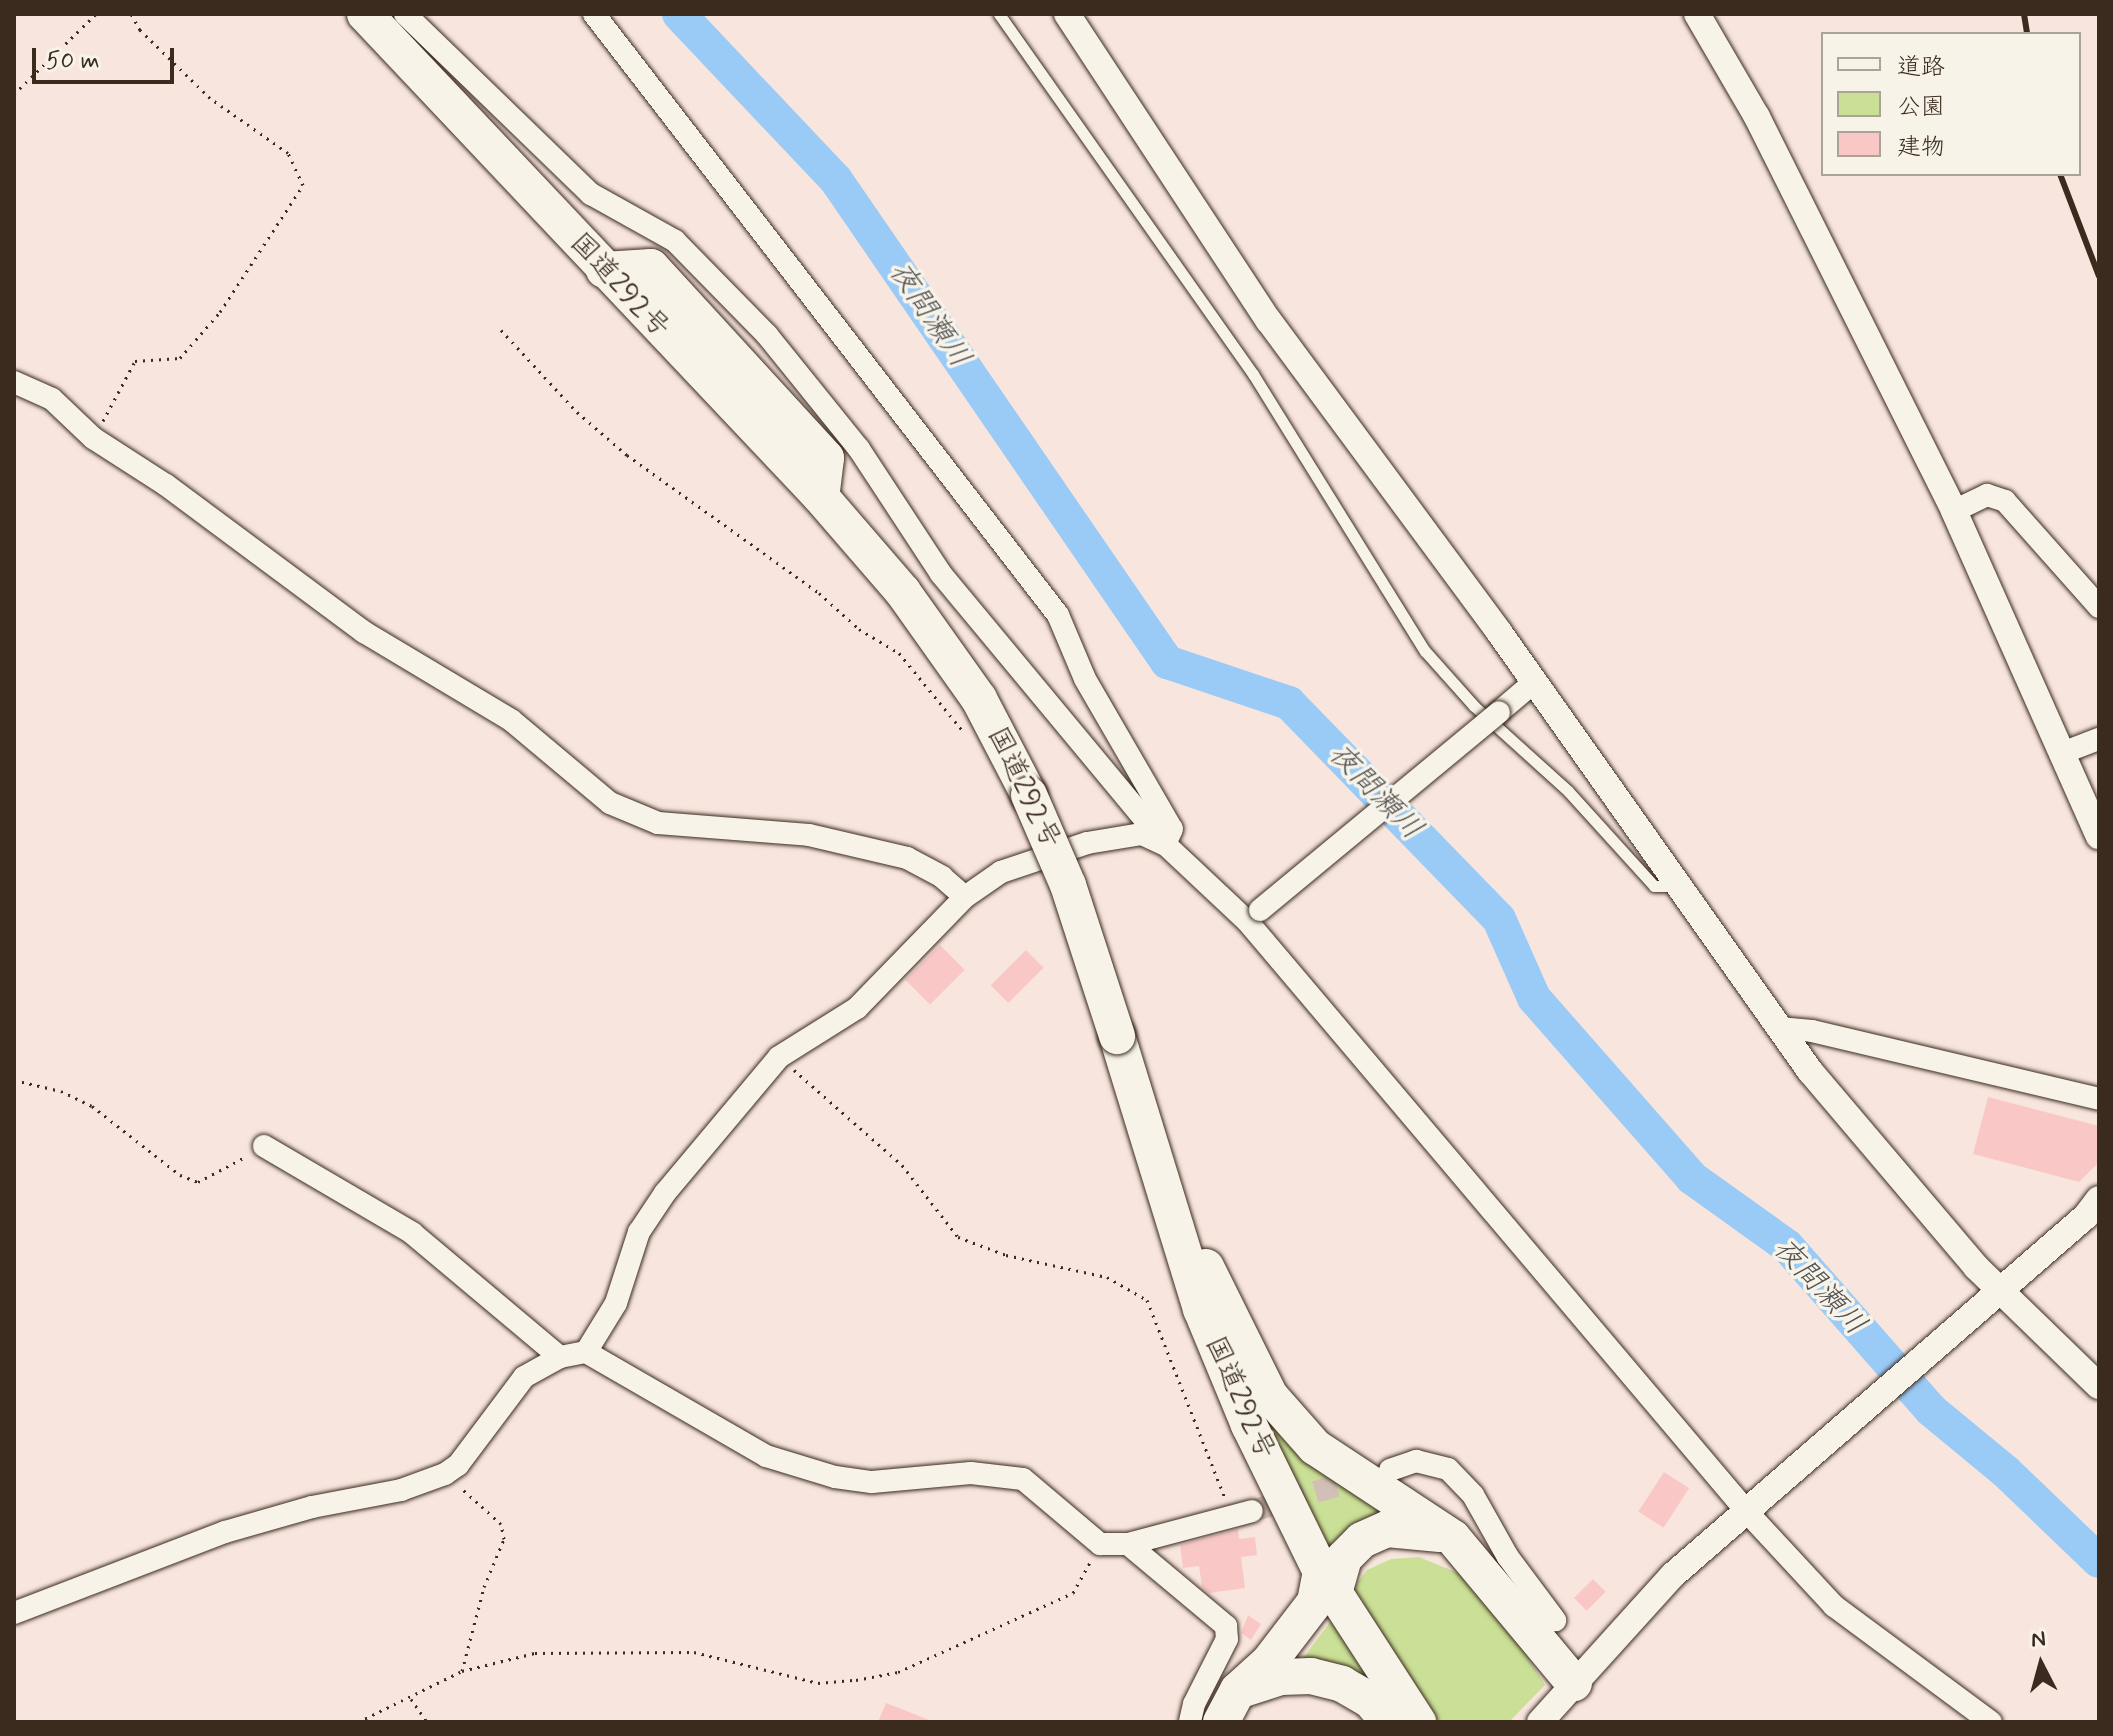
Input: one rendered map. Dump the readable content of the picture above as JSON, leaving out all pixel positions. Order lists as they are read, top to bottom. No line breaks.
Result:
{"streets":{"highway":["国道292号"]},"water":["夜間瀬川"],"legend":["道路","公園","建物"],"scale_bar":"50 m","north":"top"}
